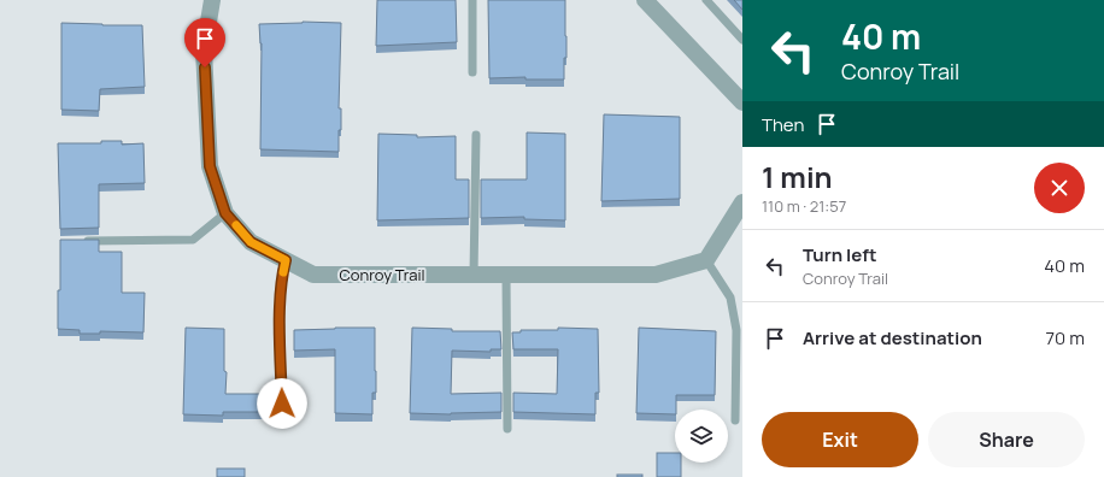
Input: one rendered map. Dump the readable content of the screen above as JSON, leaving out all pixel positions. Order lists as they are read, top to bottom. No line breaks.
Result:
{"streets":{"street":["Conroy Trail"]},"page":{"turn":["40 m","Conroy Trail"],"then":"Then","heading":["1 min","110 m · 21:57"],"list":[{"name":"Turn left","note":"Conroy Trail","value":"40 m"},{"name":"Arrive at destination","value":"70 m"}],"buttons":["Exit","Share"]}}
